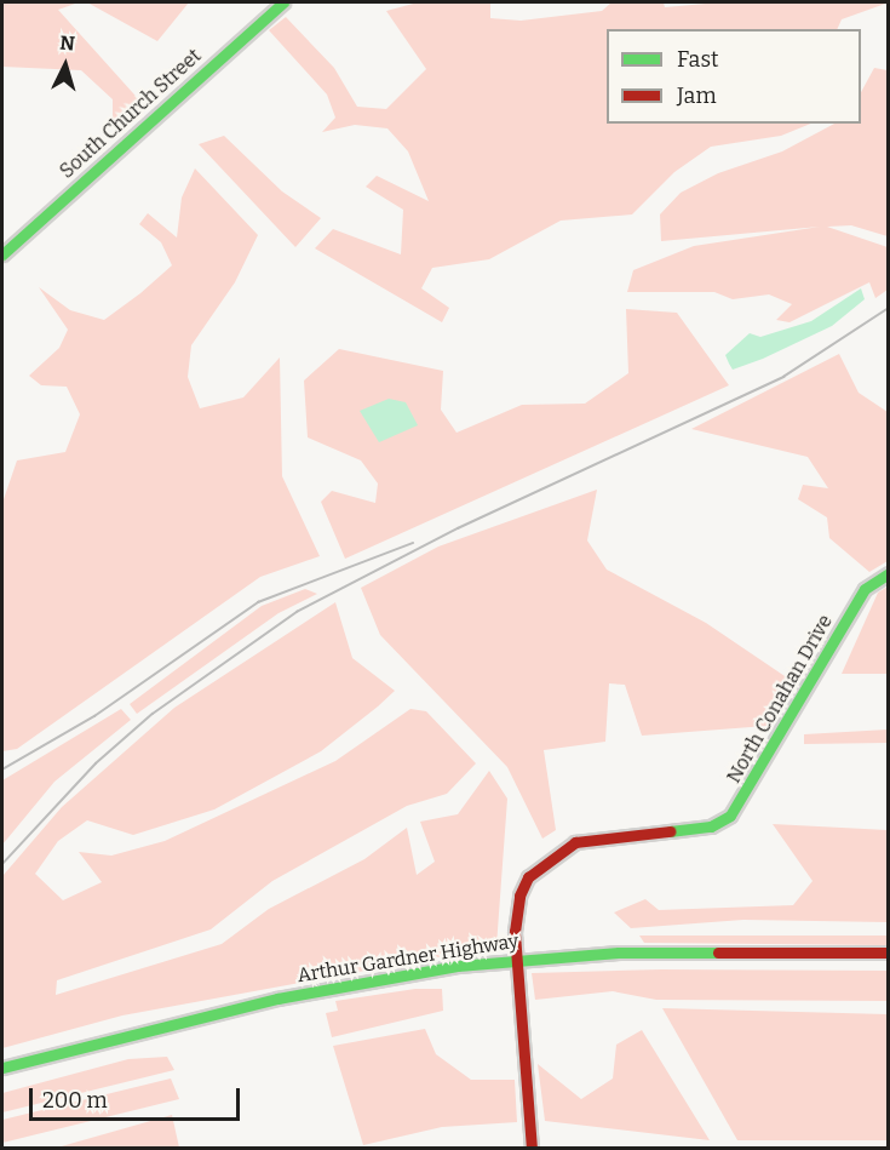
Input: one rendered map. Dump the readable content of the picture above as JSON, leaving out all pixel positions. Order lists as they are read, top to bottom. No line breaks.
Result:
{"streets":{"main road":["South Church Street","North Conahan Drive","Arthur Gardner Highway"]},"crossings":[["North Conahan Drive","Arthur Gardner Highway"]],"legend":["Fast","Jam"],"scale_bar":"200 m","north":"top"}
